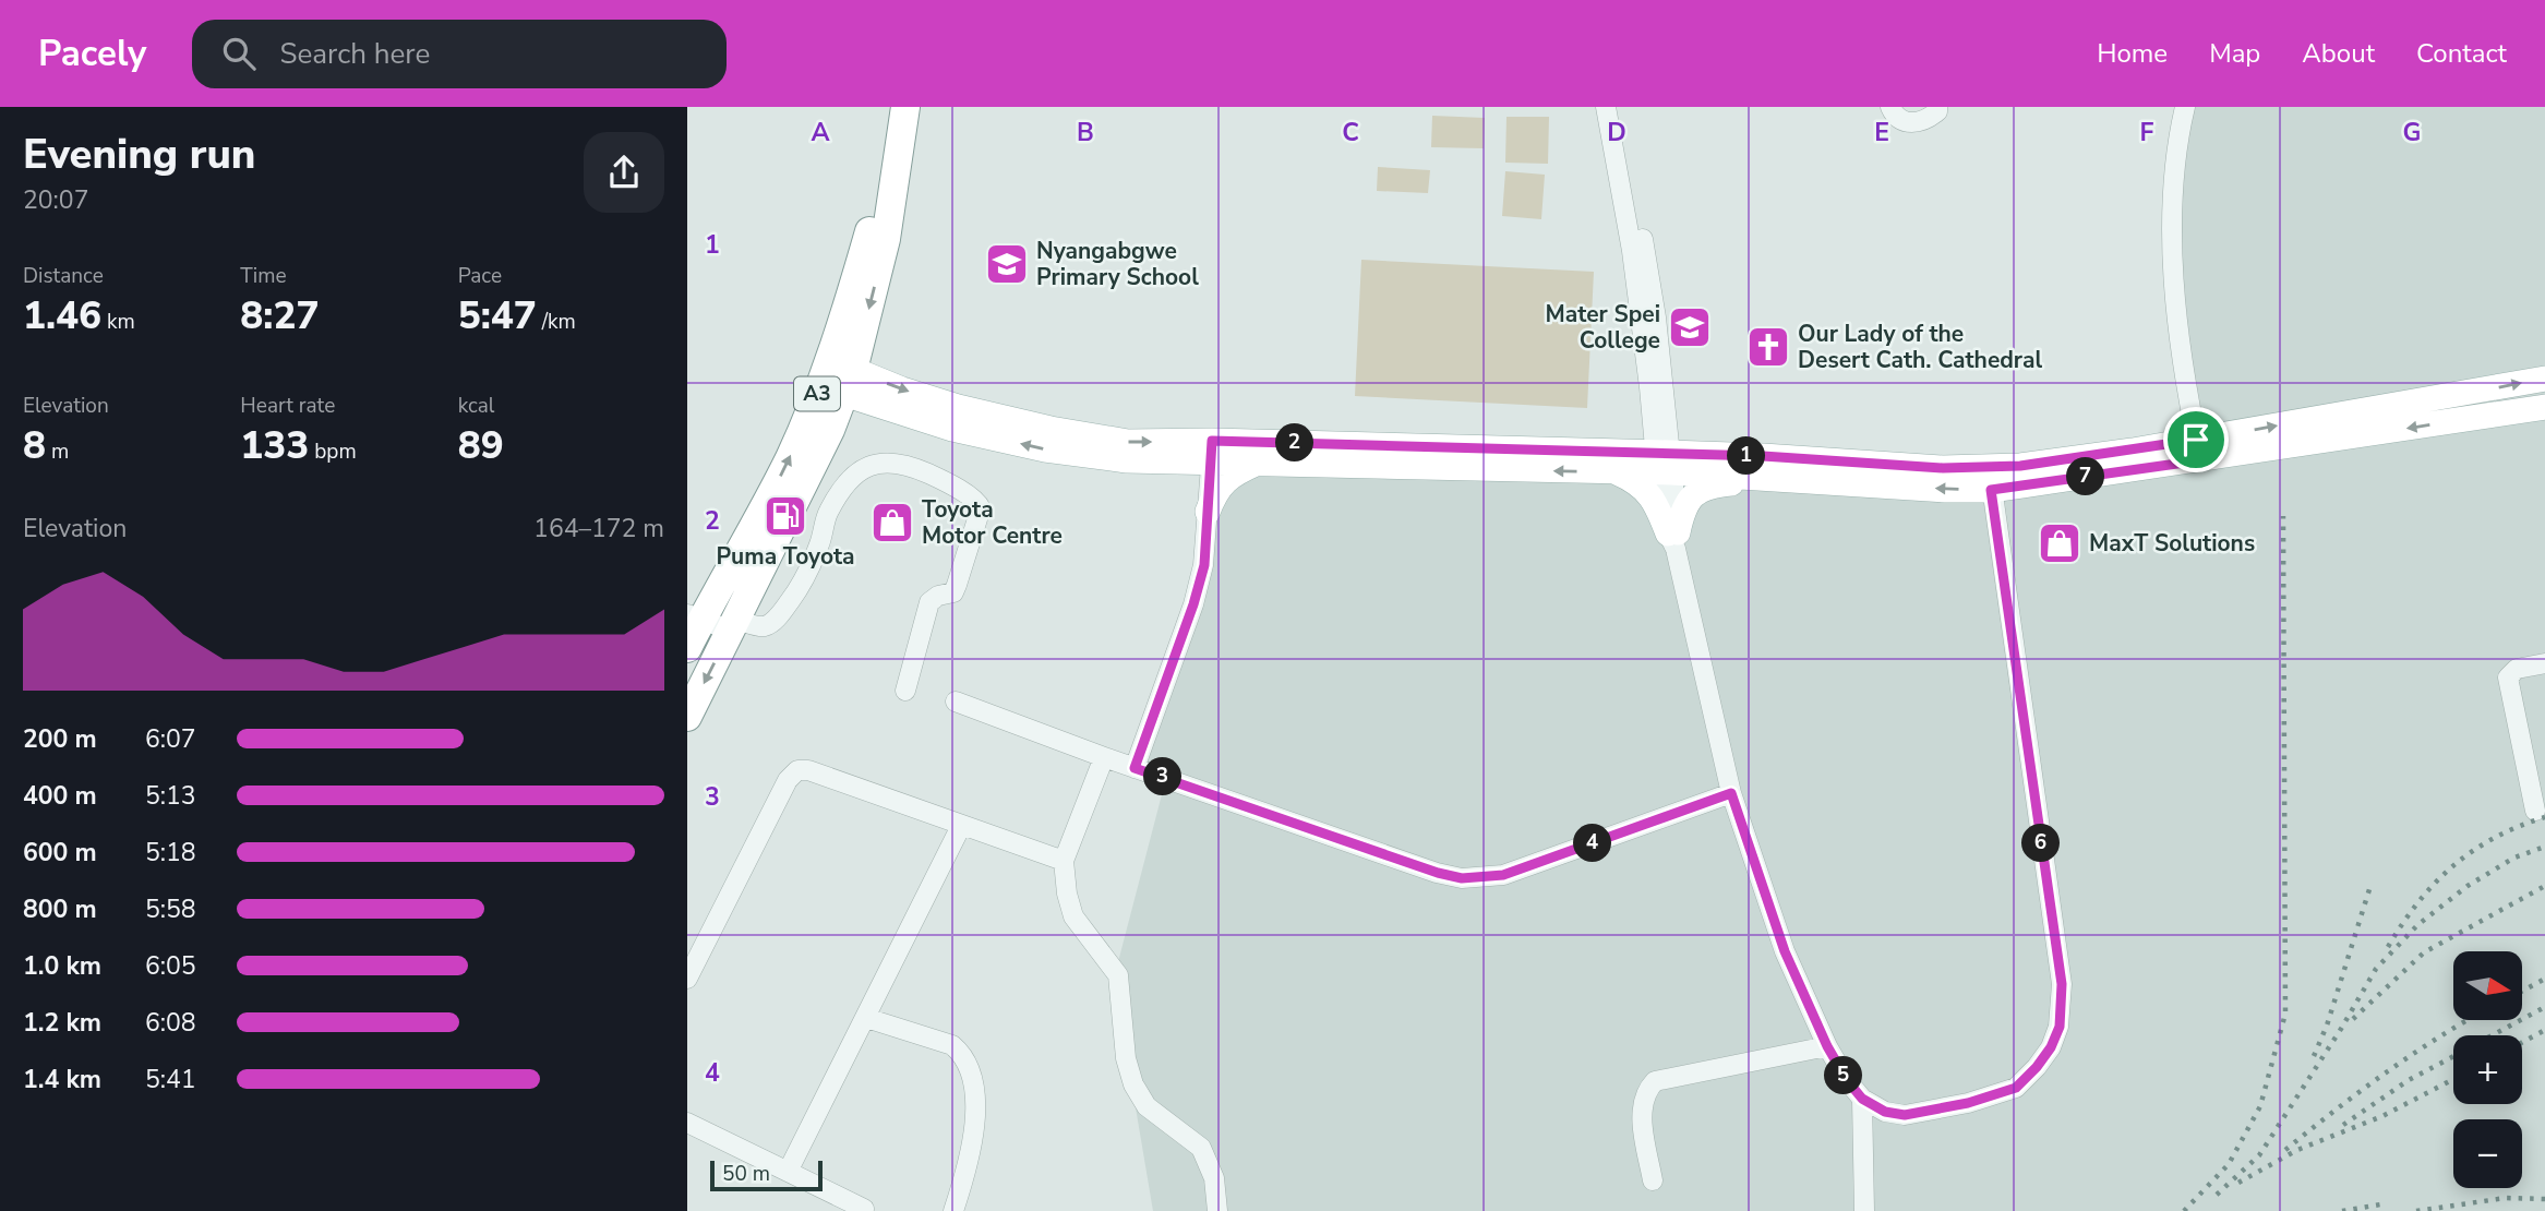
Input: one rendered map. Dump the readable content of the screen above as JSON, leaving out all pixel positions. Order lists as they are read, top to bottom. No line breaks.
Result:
{"streets":{"highway":["A3"]},"places":{"school or university":["Nyangabgwe Primary School","Mater Spei College"],"church":["Our Lady of the Desert Cath. Cathedral"],"fuel station":["Puma Toyota"],"shop":["Toyota Motor Centre","MaxT Solutions"]},"scale_bar":"50 m","north":"right","page":{"header":"Pacely","search":"Search here","nav":["Home","Map","About","Contact"],"heading":["Evening run","20:07"],"stats":[["Distance","1.46 km"],["Time","8:27"],["Pace","5:47 /km"],["Elevation","8 m"],["Heart rate","133 bpm"],["kcal","89"]],"pins":["2","1","7","3","4","6","5"],"chart":["Elevation","164–172 m"],"list":[{"name":"200 m","note":"6:07"},{"name":"400 m","note":"5:13"},{"name":"600 m","note":"5:18"},{"name":"800 m","note":"5:58"},{"name":"1.0 km","note":"6:05"},{"name":"1.2 km","note":"6:08"},{"name":"1.4 km","note":"5:41"}],"map_buttons":["+","−"],"scale":"50 m"},"grid":{"columns":["A","B","C","D","E","F","G"],"rows":["1","2","3","4"]}}
